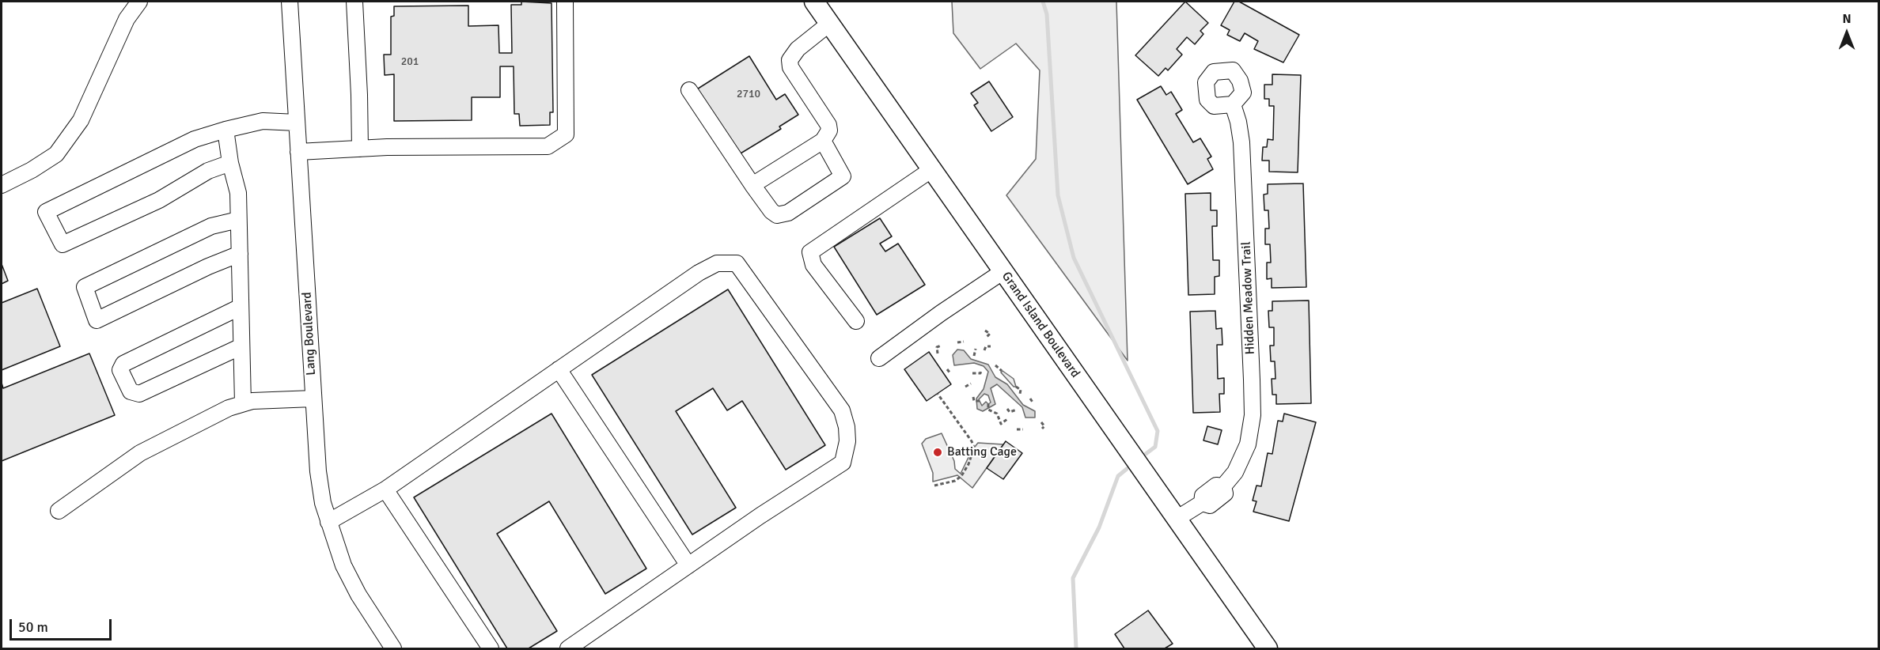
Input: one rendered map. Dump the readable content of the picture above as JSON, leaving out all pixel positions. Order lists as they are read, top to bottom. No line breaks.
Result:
{"streets":{"main road":["Grand Island Boulevard"],"street":["Hidden Meadow Trail","Lang Boulevard"]},"crossings":[["Hidden Meadow Trail","Grand Island Boulevard"]],"places":["Batting Cage"],"house_numbers":["201","2710"],"scale_bar":"50 m","north":"top"}
